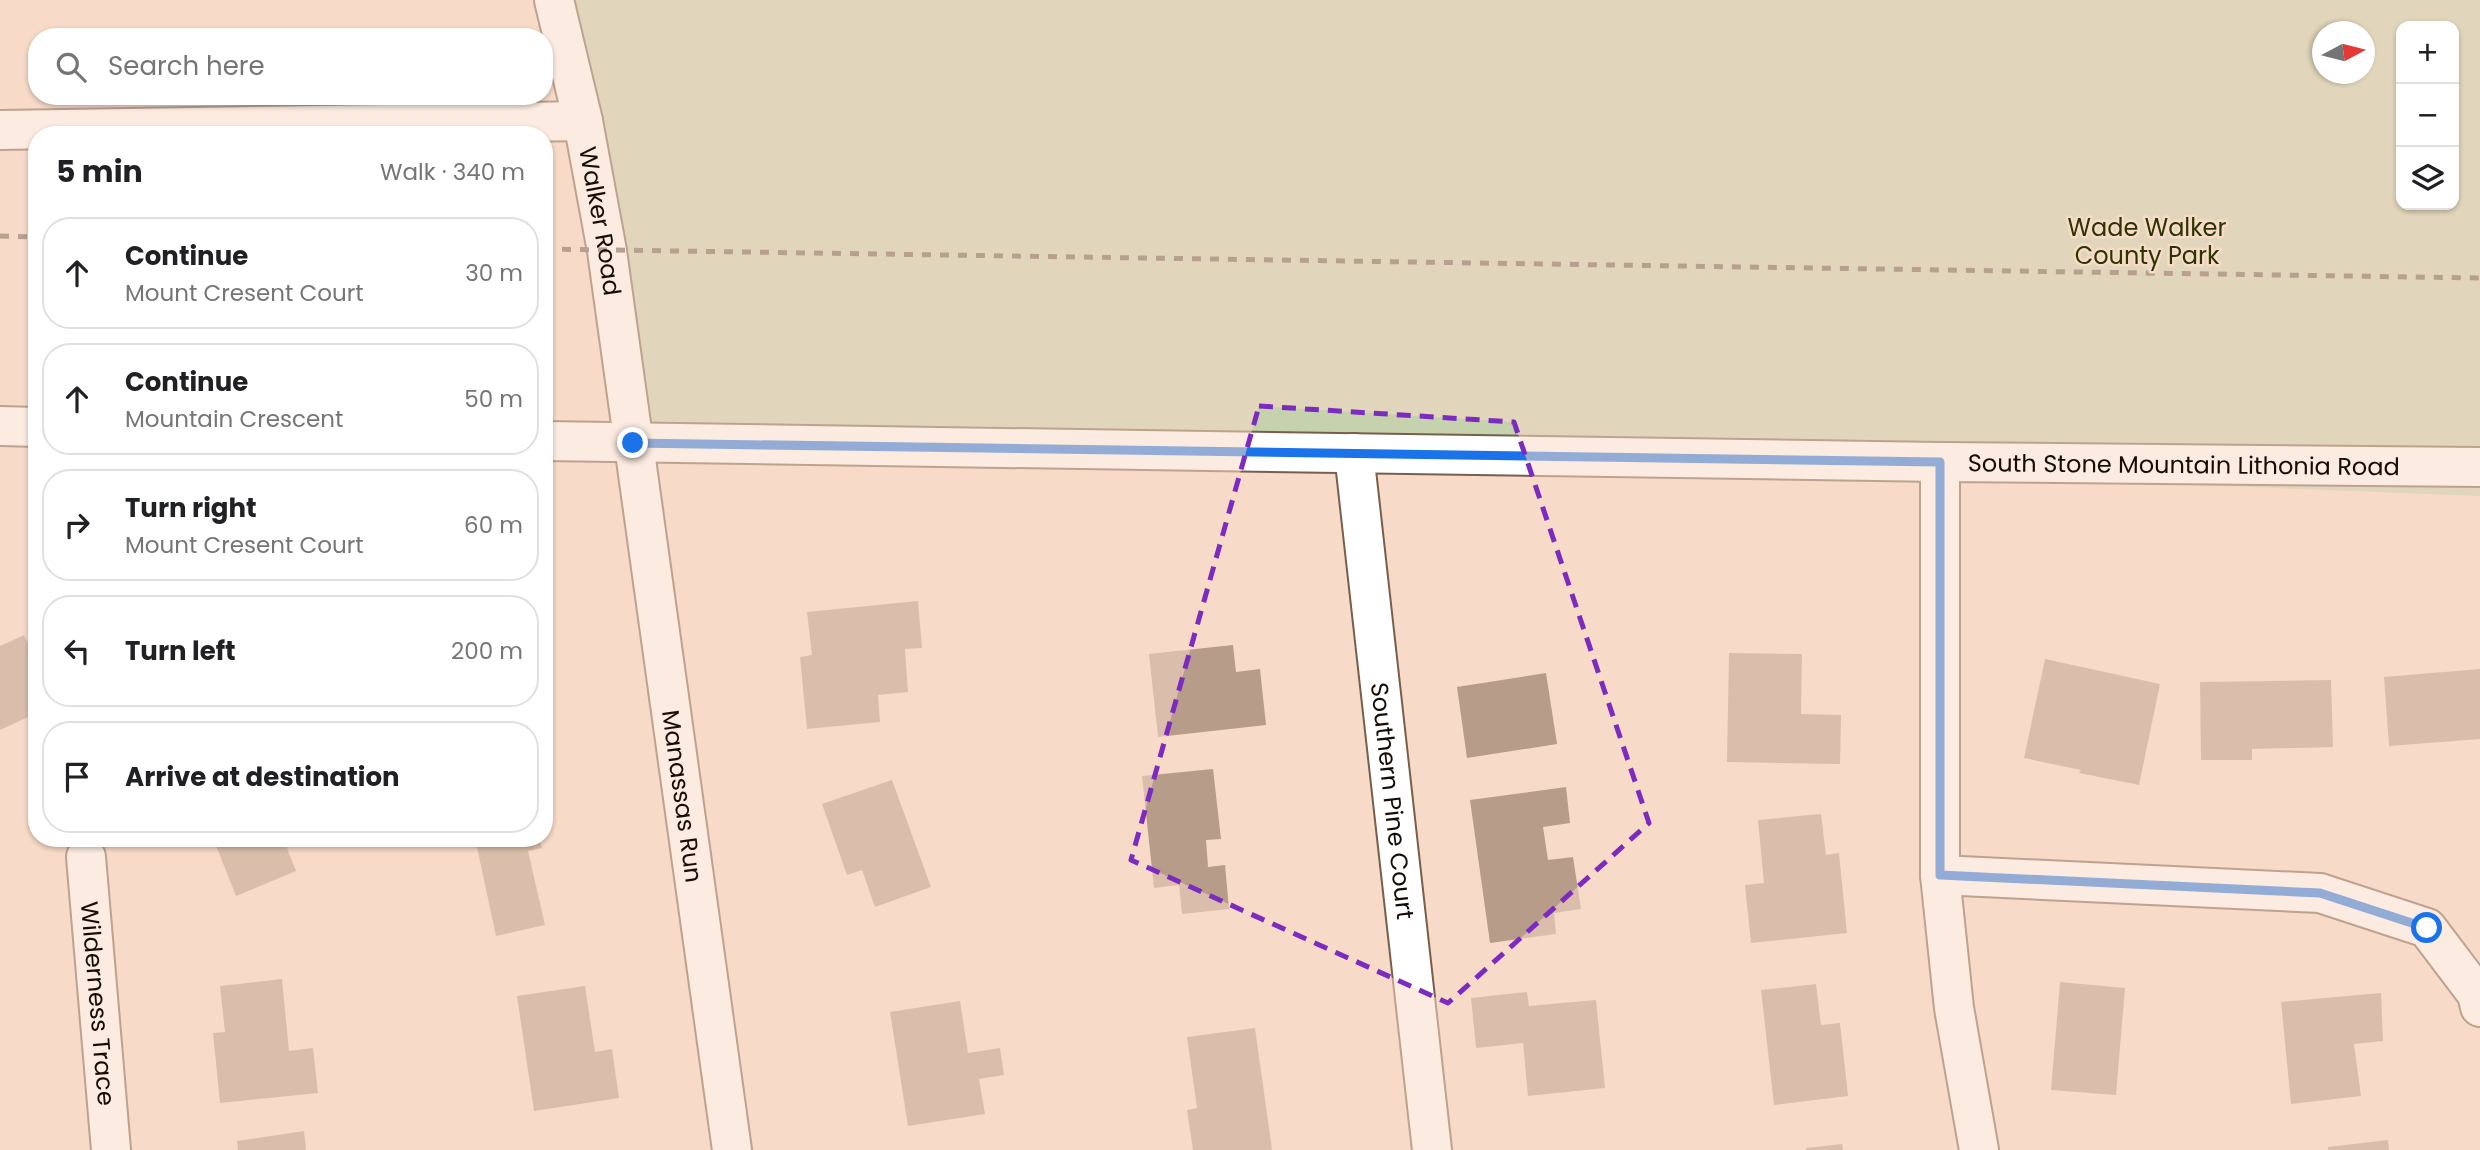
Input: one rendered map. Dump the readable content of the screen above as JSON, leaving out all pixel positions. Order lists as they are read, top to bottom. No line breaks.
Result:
{"streets":{"street":["Walker Road","South Stone Mountain Lithonia Road","Manassas Run","Southern Pine Court","Wilderness Trace"]},"crossings":[["Walker Road","South Stone Mountain Lithonia Road"],["Walker Road","Manassas Run"],["South Stone Mountain Lithonia Road","Manassas Run"],["South Stone Mountain Lithonia Road","Southern Pine Court"]],"parks":["Wade Walker County Park"],"north":"right","page":{"map_buttons":["+","−"],"search":"Search here","heading":["5 min","Walk · 340 m"],"list":[["Continue","Mount Cresent Court","30 m"],["Continue","Mountain Crescent","50 m"],["Turn right","Mount Cresent Court","60 m"],["Turn left","200 m"],"Arrive at destination"]}}
